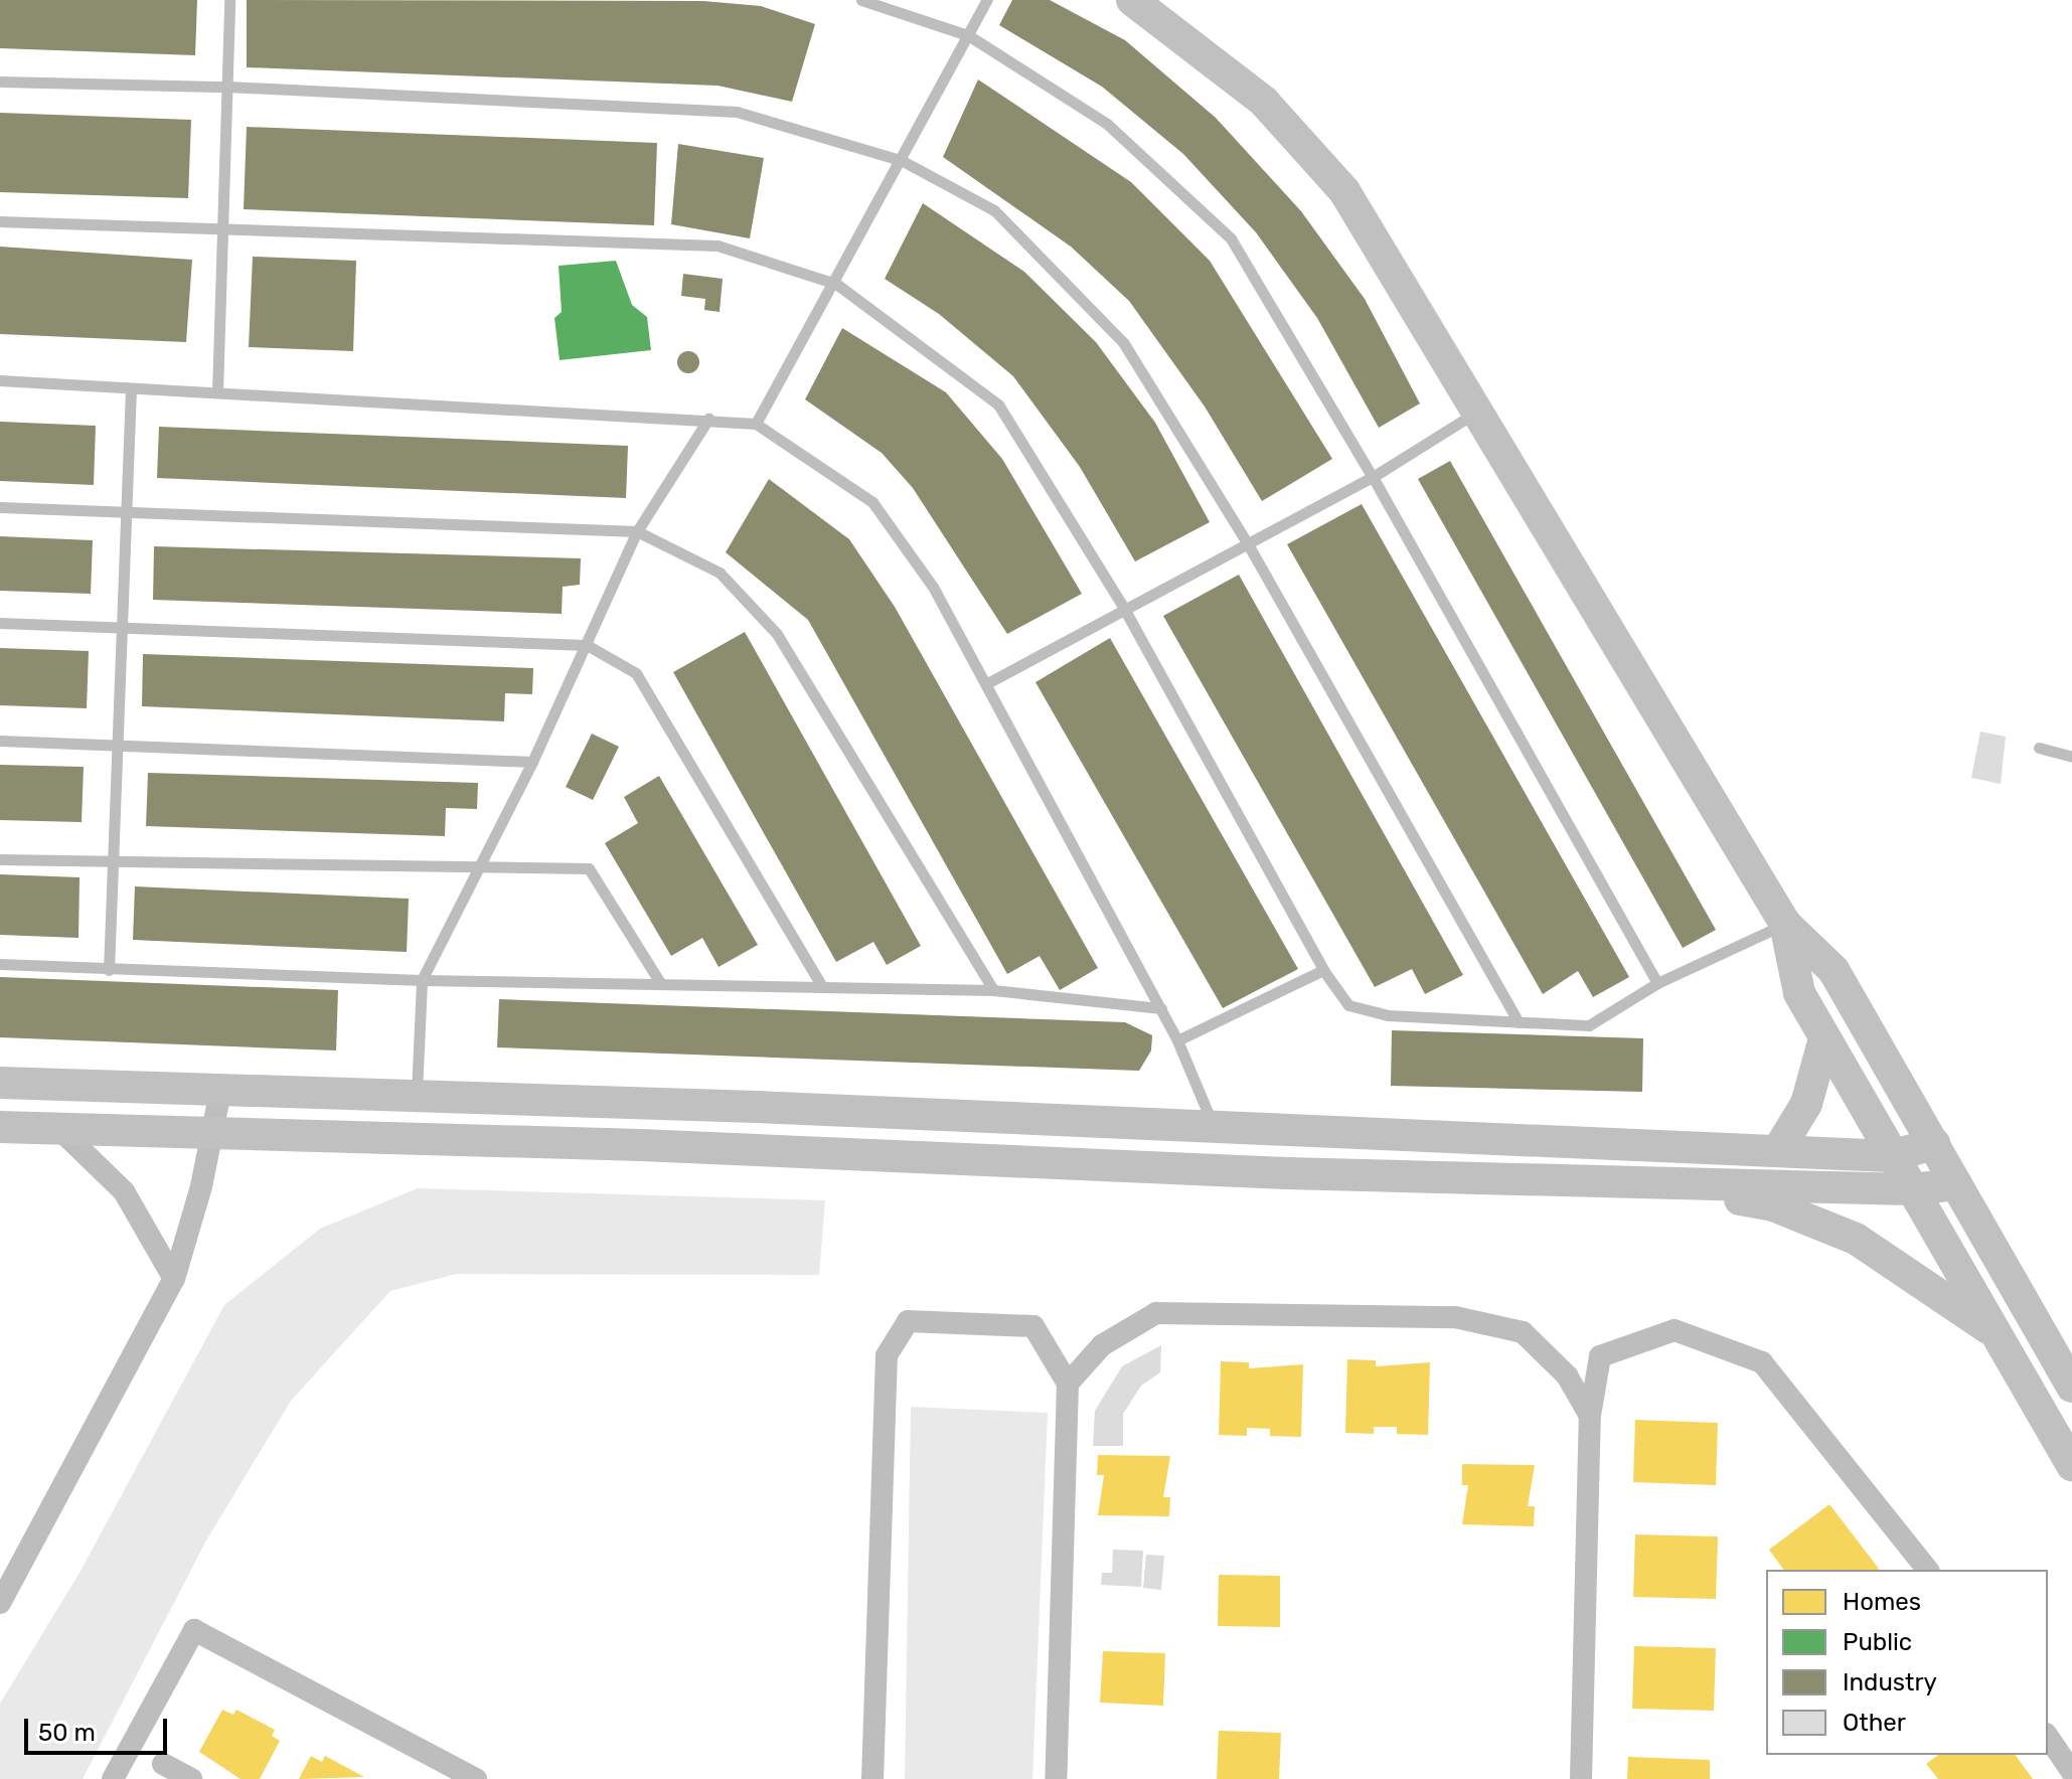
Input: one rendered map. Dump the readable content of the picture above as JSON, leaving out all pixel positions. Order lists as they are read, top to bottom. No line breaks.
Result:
{"legend":["Homes","Public","Industry","Other"],"scale_bar":"50 m"}
